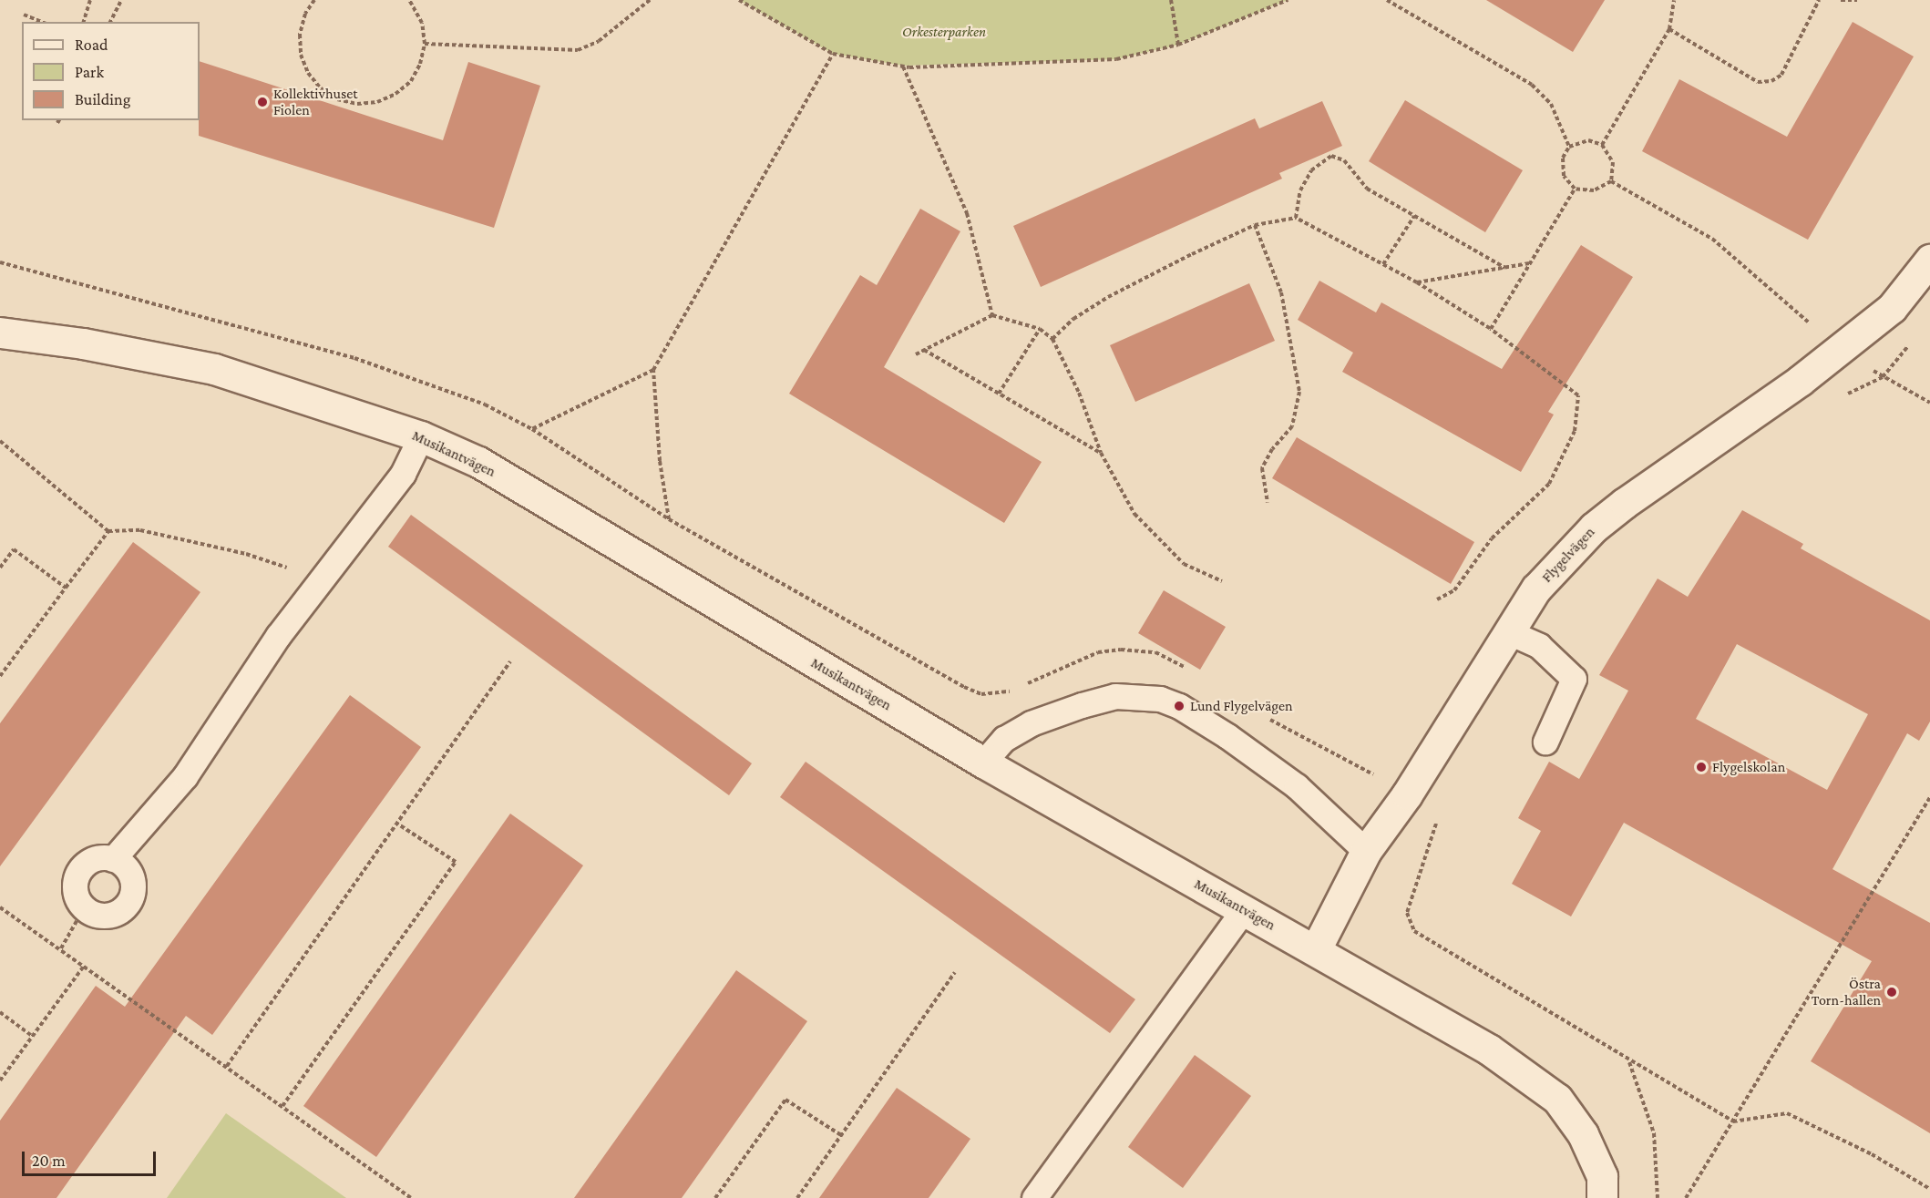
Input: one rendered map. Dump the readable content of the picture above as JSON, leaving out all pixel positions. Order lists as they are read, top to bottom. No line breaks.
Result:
{"streets":{"street":["Musikantvägen","Flygelvägen"]},"crossings":[["Musikantvägen","Flygelvägen"]],"parks":["Orkesterparken"],"places":["Kollektivhuset Fiolen","Lund Flygelvägen","Flygelskolan","Östra Torn-hallen"],"legend":["Road","Park","Building"],"scale_bar":"20 m"}
